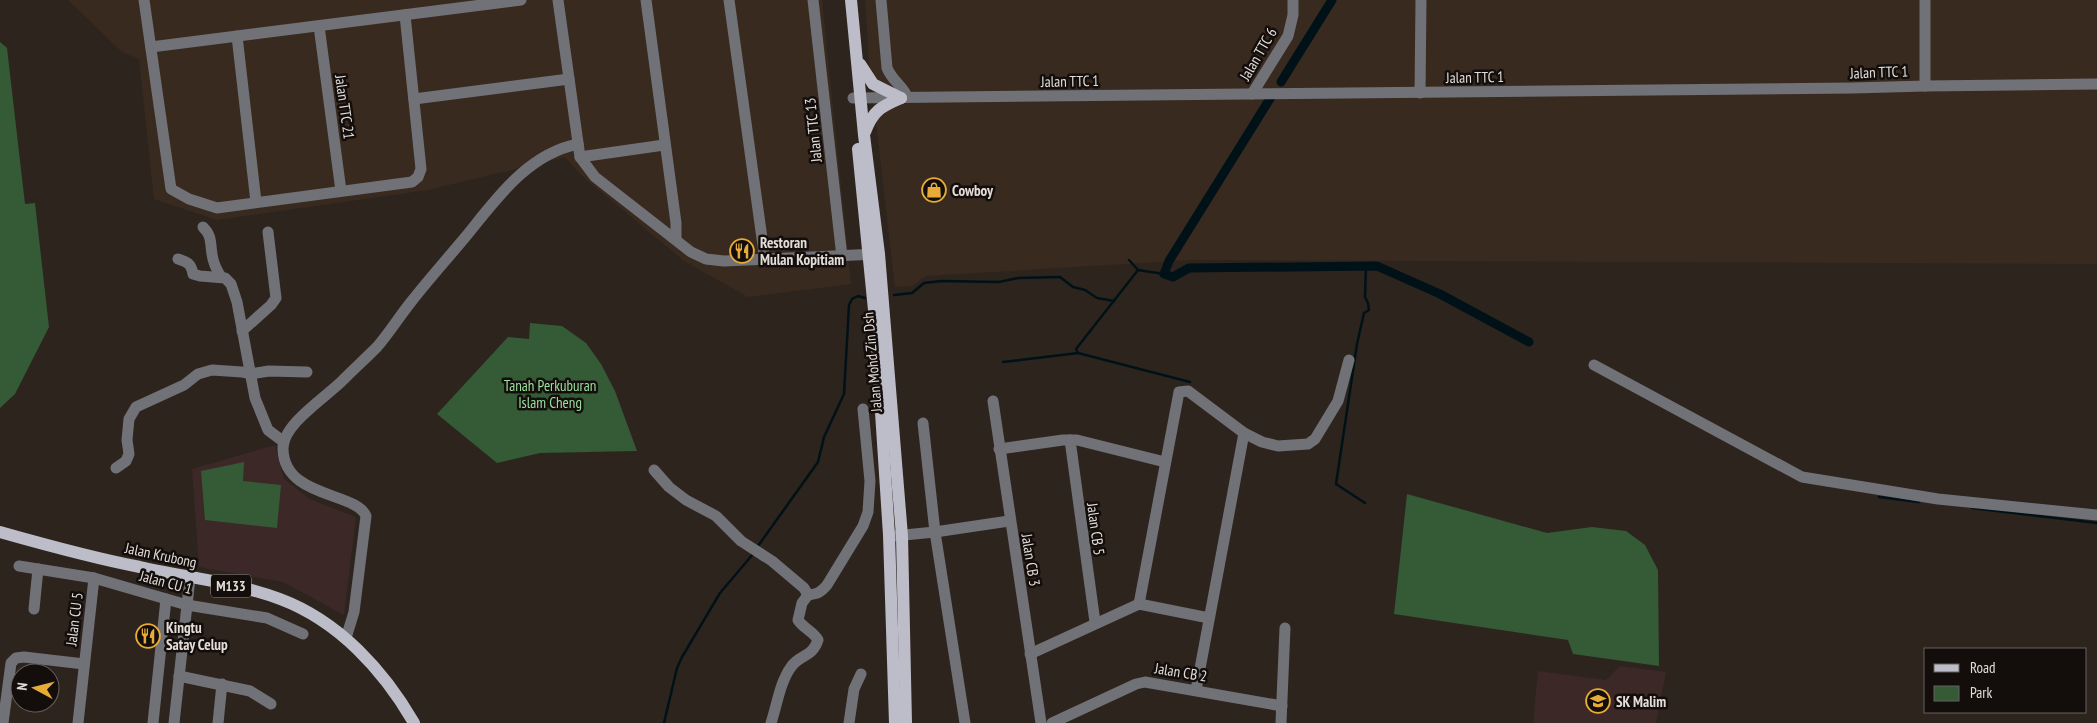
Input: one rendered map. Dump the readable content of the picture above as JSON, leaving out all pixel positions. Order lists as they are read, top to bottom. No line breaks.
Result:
{"streets":{"main road":["Jalan Mohd Zin Dsh","Jalan Krubong","M133"],"street":["Jalan TTC 6","Jalan TTC 1","Jalan TTC 21","Jalan TTC 13","Jalan CB 5","Jalan CB 3","Jalan CU 1","Jalan CU 5","Jalan CB 2"]},"crossings":[["Jalan TTC 6","Jalan TTC 1"],["Jalan TTC 1","Jalan Mohd Zin Dsh"],["Jalan CU 1","Jalan CU 5"]],"parks":["Tanah Perkuburan Islam Cheng"],"places":{"shop":["Cowboy"],"restaurant":["Restoran Mulan Kopitiam","Kingtu Satay Celup"],"school or university":["SK Malim"]},"legend":["Road","Park"],"north":"left"}
